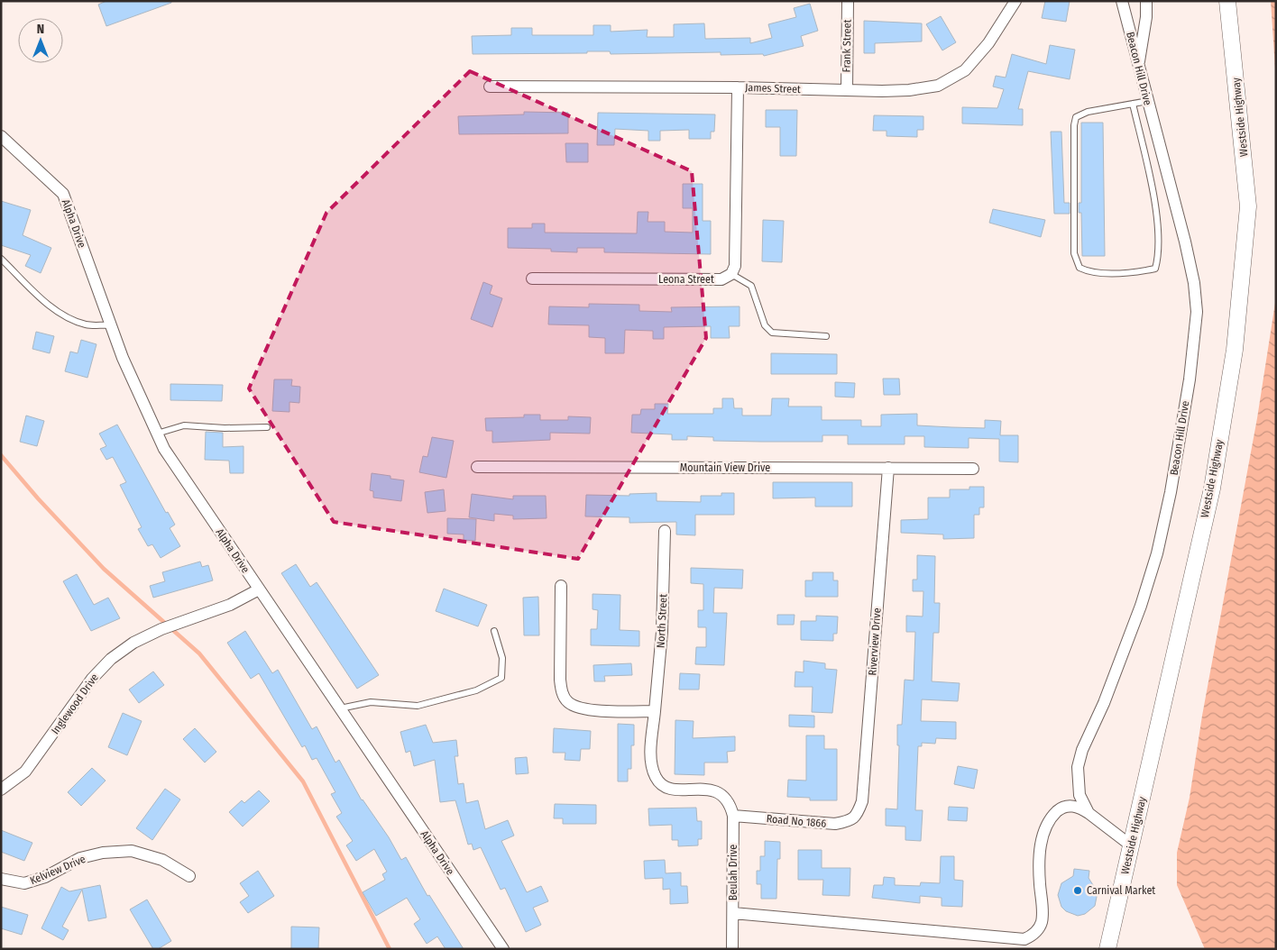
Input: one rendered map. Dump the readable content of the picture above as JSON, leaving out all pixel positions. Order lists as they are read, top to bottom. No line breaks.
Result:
{"streets":{"main road":["Westside Highway"],"street":["Frank Street","Beacon Hill Drive","James Street","Alpha Drive","Leona Street","Mountain View Drive","North Street","Riverview Drive","Inglewood Drive","Road No 1866","Kelview Drive","Beulah Drive"]},"crossings":[["Frank Street","James Street"],["Beacon Hill Drive","Beulah Drive"],["Alpha Drive","Inglewood Drive"],["Mountain View Drive","Riverview Drive"],["North Street","Beulah Drive"],["Riverview Drive","Road No 1866"],["Road No 1866","Beulah Drive"]],"places":["Carnival Market"],"north":"top"}
